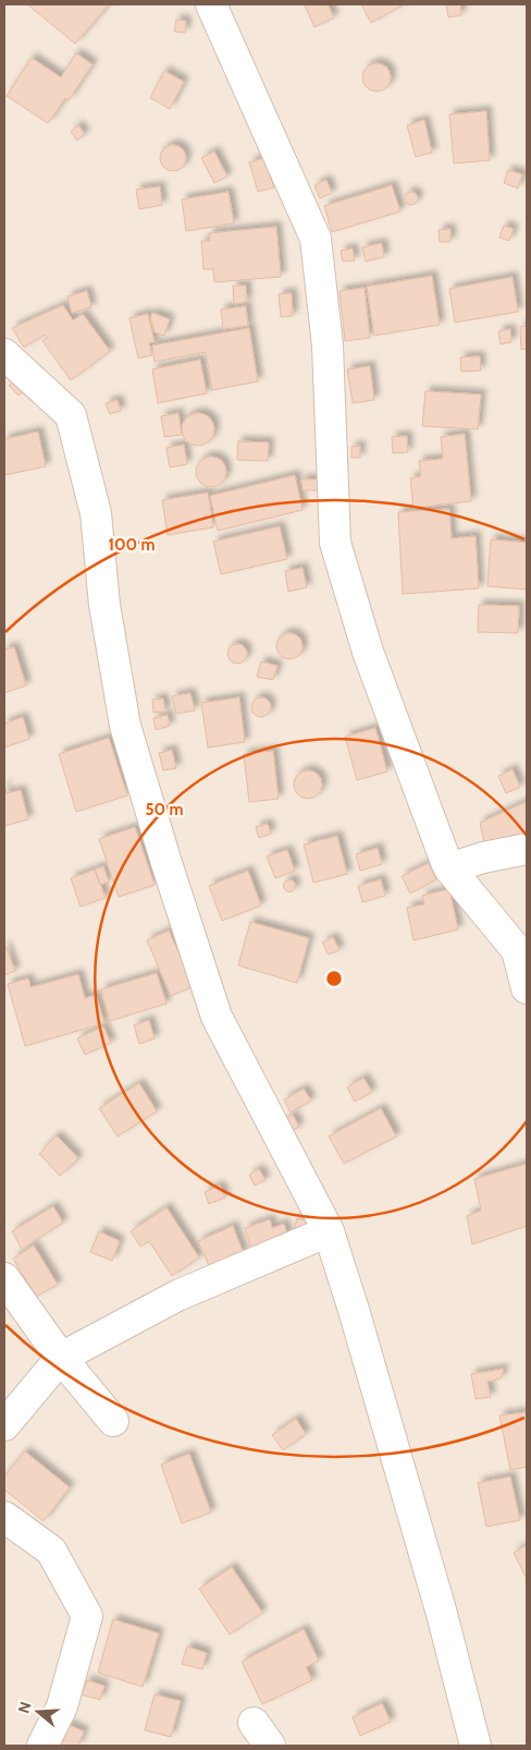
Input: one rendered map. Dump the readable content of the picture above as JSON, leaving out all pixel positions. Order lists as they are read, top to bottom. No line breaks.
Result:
{"north":"left","rings":["100 m","50 m"]}
